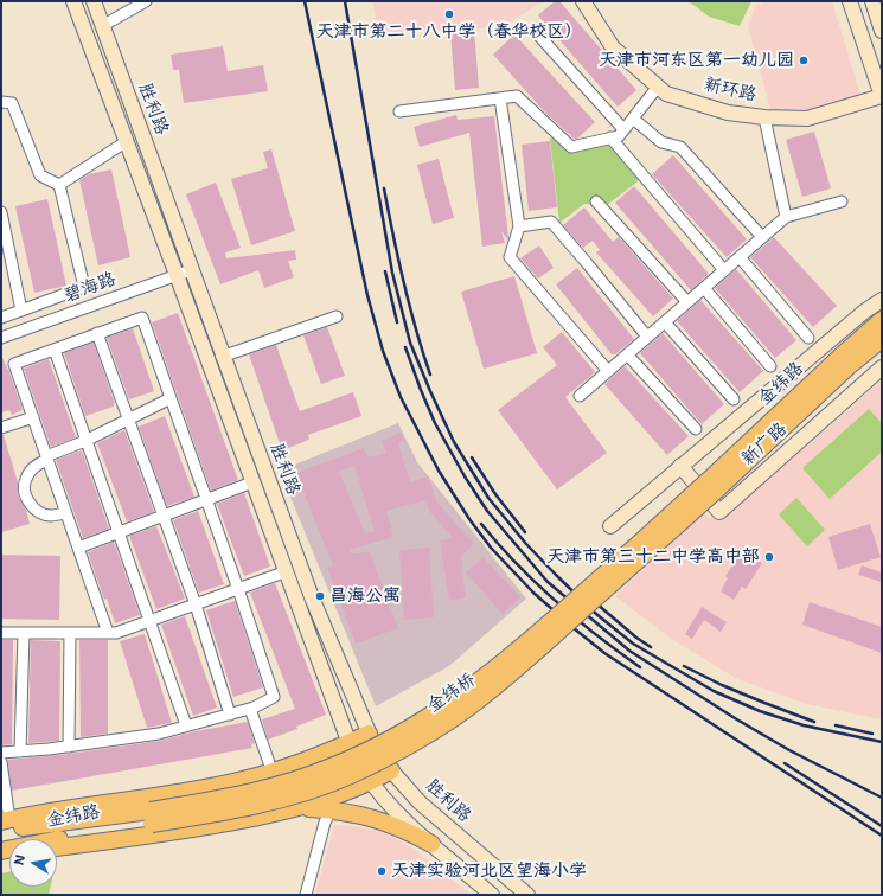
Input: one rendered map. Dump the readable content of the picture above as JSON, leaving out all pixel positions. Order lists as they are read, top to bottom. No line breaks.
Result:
{"streets":{"main road":["新环路","胜利路","金纬路","新广路","金纬桥"],"street":["碧海路"]},"crossings":[["胜利路","碧海路"],["金纬路","金纬桥"]],"places":["天津市第二十八中学（春华校区）","天津市河东区第一幼儿园","天津市第三十二中学高中部","昌海公寓","天津实验河北区望海小学"],"north":"left"}
